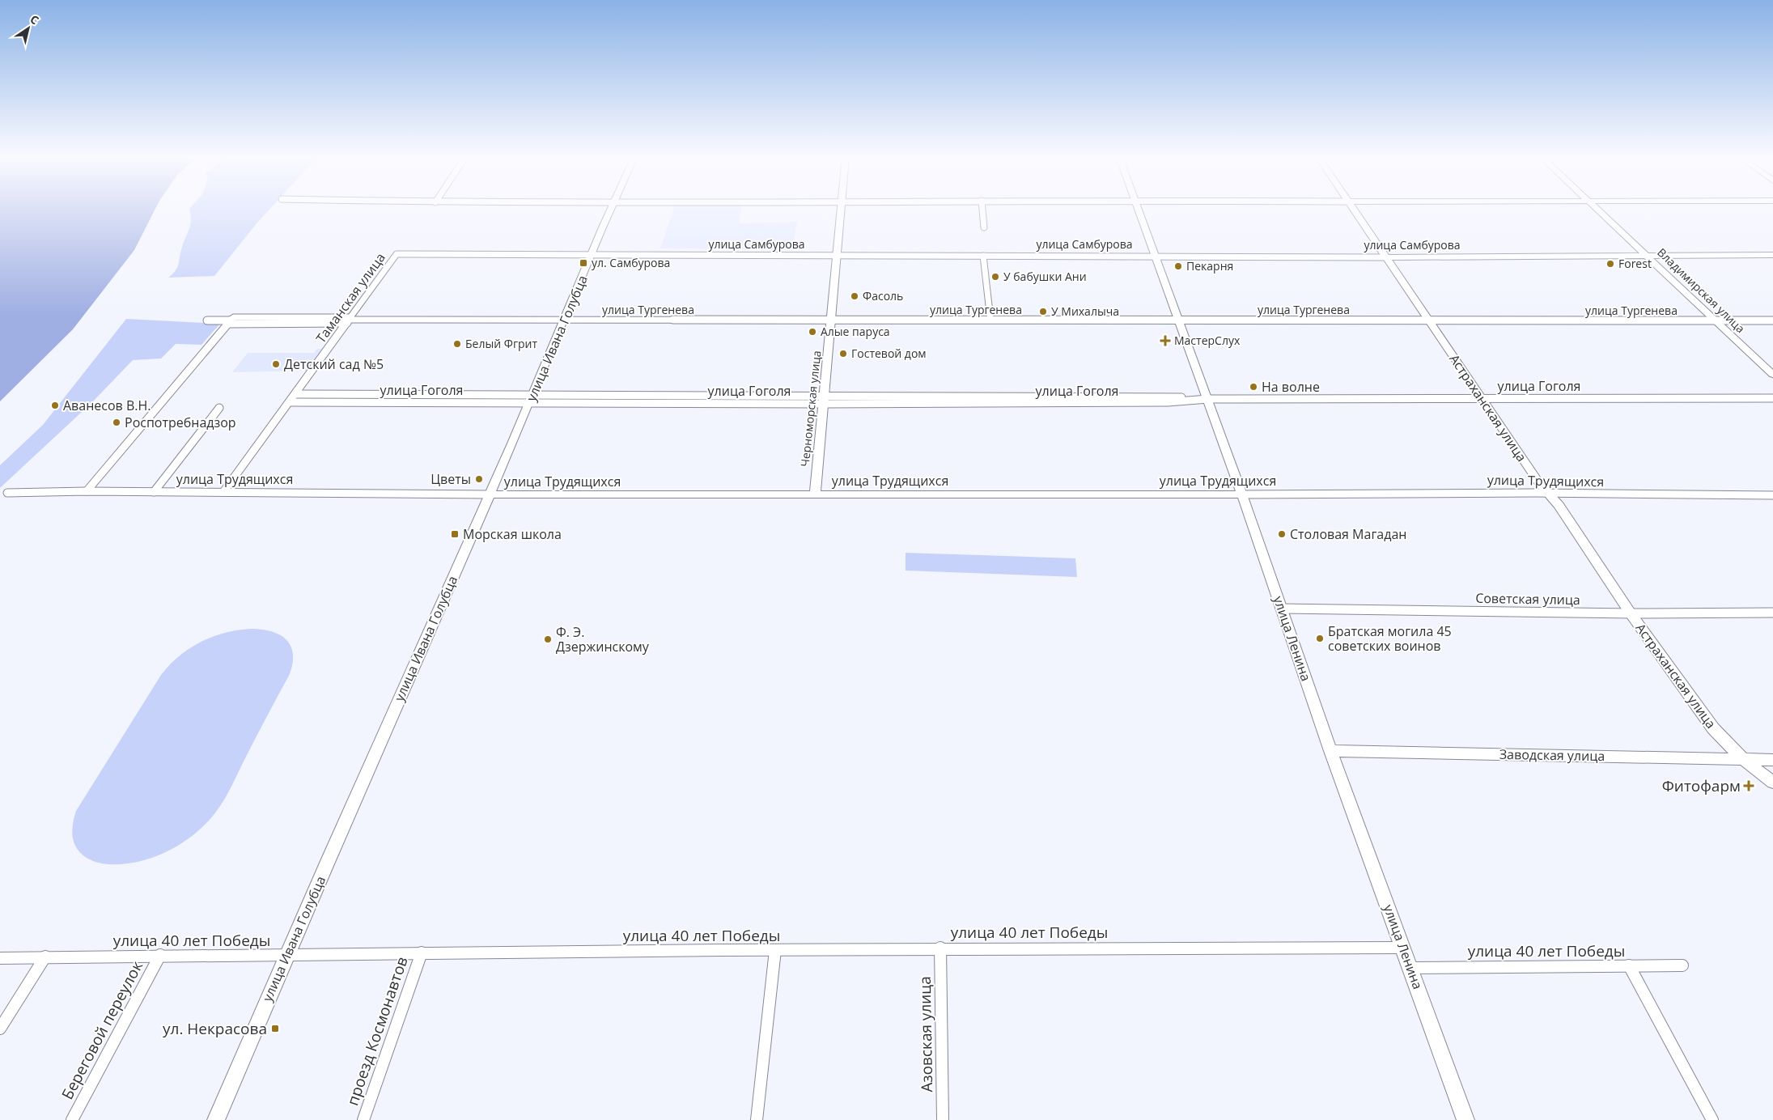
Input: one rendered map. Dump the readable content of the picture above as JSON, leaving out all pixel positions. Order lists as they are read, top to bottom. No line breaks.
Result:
{"streets":{"street":["улица Самбурова","Владимирская улица","Таманская улица","улица Тургенева","улица Ивана Голубца","улица Гоголя","Астраханская улица","Черноморская улица","улица Трудящихся","Советская улица","улица Ленина","Заводская улица","улица 40 лет Победы","Береговой переулок","проезд Космонавтов","Азовская улица"]},"crossings":[["улица Самбурова","Владимирская улица"],["улица Самбурова","Таманская улица"],["улица Самбурова","улица Ивана Голубца"],["улица Самбурова","Астраханская улица"],["улица Самбурова","Черноморская улица"],["улица Самбурова","улица Ленина"],["Владимирская улица","улица Тургенева"],["Таманская улица","улица Тургенева"],["Таманская улица","улица Гоголя"],["Таманская улица","улица Трудящихся"],["улица Тургенева","улица Ивана Голубца"],["улица Тургенева","Астраханская улица"],["улица Тургенева","Черноморская улица"],["улица Тургенева","улица Ленина"],["улица Ивана Голубца","улица Гоголя"],["улица Ивана Голубца","улица Трудящихся"],["улица Ивана Голубца","улица 40 лет Победы"],["улица Гоголя","Астраханская улица"],["улица Гоголя","Черноморская улица"],["улица Гоголя","улица Ленина"],["Астраханская улица","улица Трудящихся"],["Астраханская улица","Советская улица"],["Астраханская улица","Заводская улица"],["Черноморская улица","улица Трудящихся"],["улица Трудящихся","улица Ленина"],["Советская улица","улица Ленина"],["улица Ленина","Заводская улица"],["улица Ленина","улица 40 лет Победы"],["улица 40 лет Победы","Береговой переулок"],["улица 40 лет Победы","проезд Космонавтов"],["улица 40 лет Победы","Азовская улица"]],"places":{"transit":["ул. Самбурова","Морская школа","ул. Некрасова"],"other":["Forest","Пекарня","У бабушки Ани","Фасоль","У Михалыча","Алые паруса","Белый Фгрит","Гостевой дом","Детский сад №5","На волне","Аванесов В.Н.","Роспотребнадзор","Цветы","Столовая Магадан","Братская могила 45 советских воинов","Ф. Э. Дзержинскому"],"health":["МастерСлух","Фитофарм"]},"north":"top right"}
